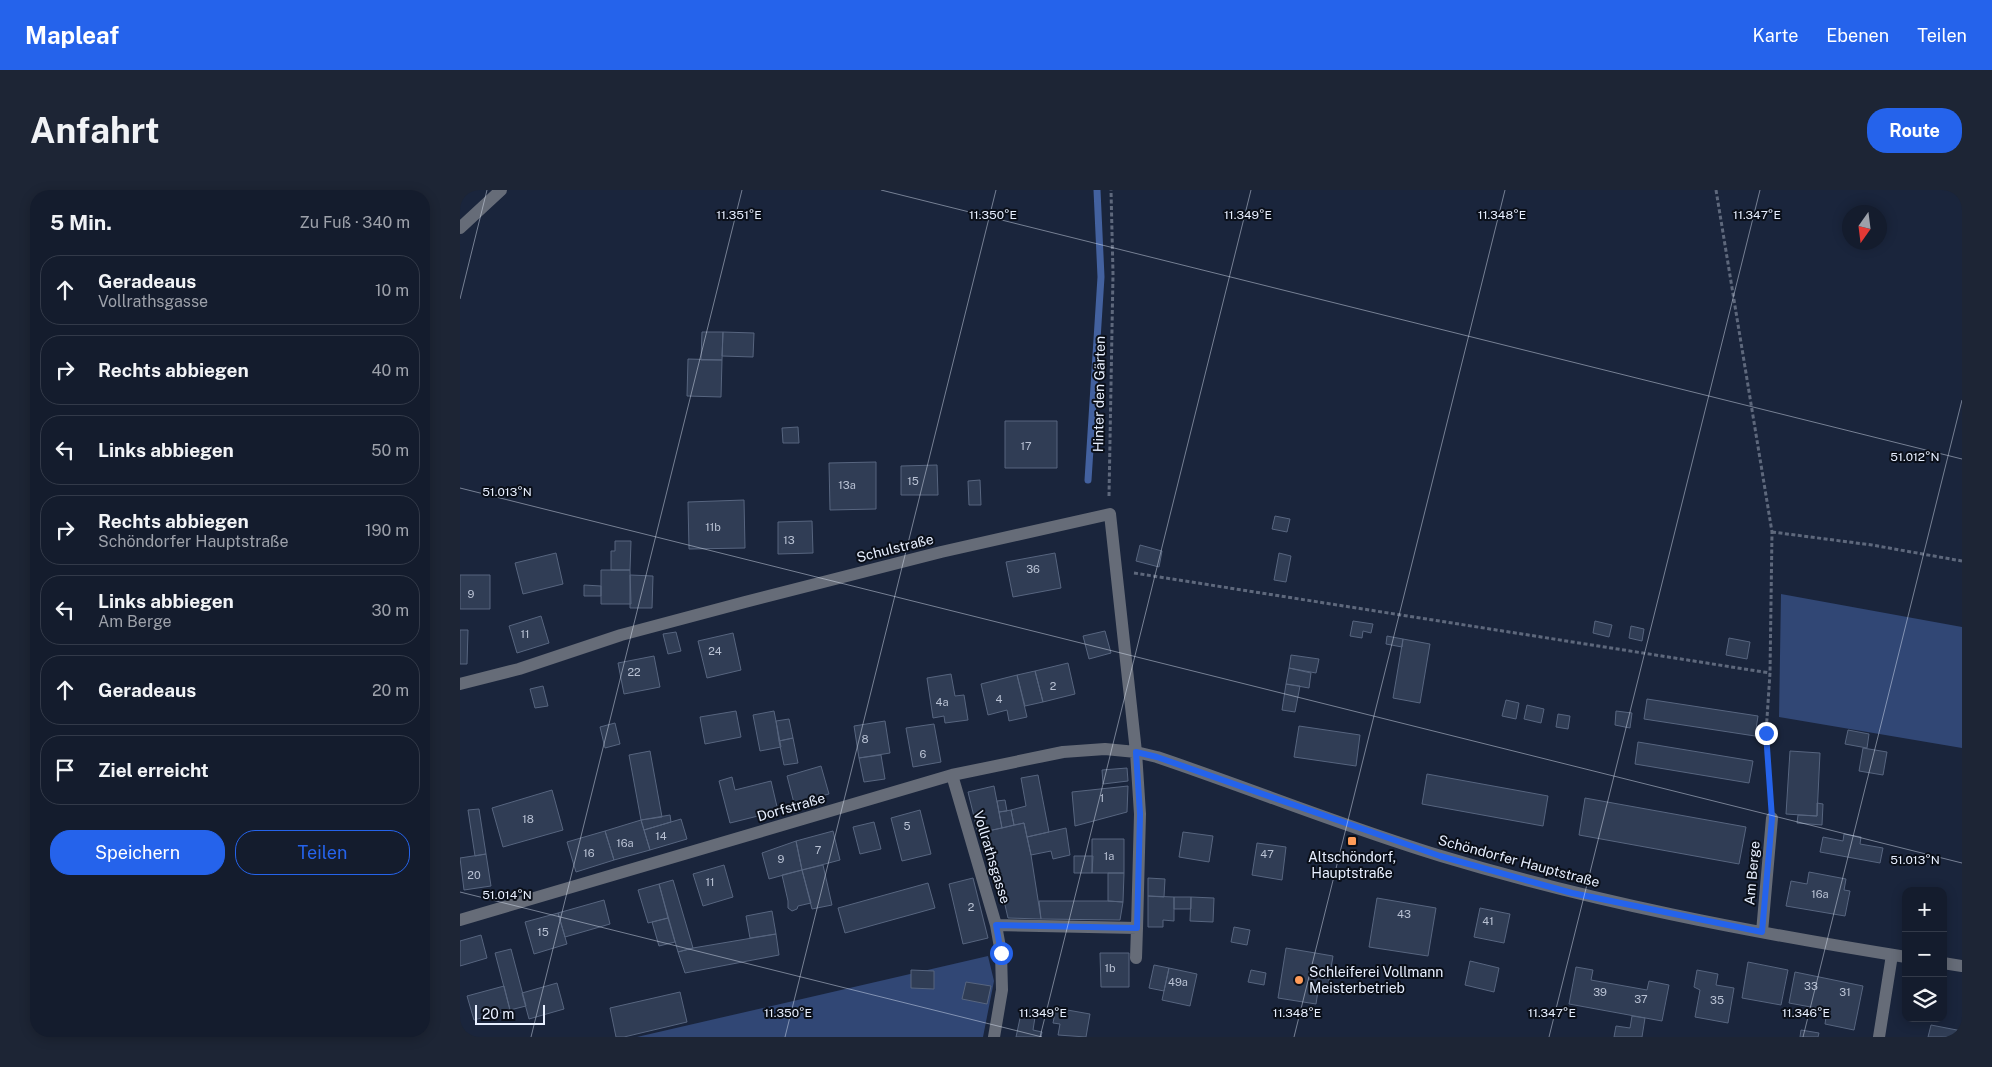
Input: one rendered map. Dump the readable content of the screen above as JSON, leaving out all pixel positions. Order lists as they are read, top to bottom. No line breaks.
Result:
{"streets":{"street":["Schulstraße","Dorfstraße","Vollrathsgasse","Schöndorfer Hauptstraße","Am Berge"],"path":["Hinter den Gärten"]},"crossings":[["Hinter den Gärten","Schulstraße"],["Dorfstraße","Vollrathsgasse"],["Dorfstraße","Schöndorfer Hauptstraße"],["Schöndorfer Hauptstraße","Am Berge"]],"places":{"transit":["Altschöndorf, Hauptstraße"],"other":["Schleiferei Vollmann Meisterbetrieb"]},"house_numbers":["17","15","13a","11b","13","36","9","11","24","22","2","4","4a","8","6","1","18","5","14","16a","7","16","47","1a","9","20","11","16a","2","43","41","15","1b","49a","33","39","31","37","35"],"scale_bar":"20 m","north":"bottom","page":{"header":"Mapleaf","nav":["Karte","Ebenen","Teilen"],"buttons":["Route",["Speichern","Teilen"]],"title":"Anfahrt","heading":["5 Min.","Zu Fuß · 340 m"],"list":[["Geradeaus","Vollrathsgasse","10 m"],["Rechts abbiegen","40 m"],["Links abbiegen","50 m"],["Rechts abbiegen","Schöndorfer Hauptstraße","190 m"],["Links abbiegen","Am Berge","30 m"],["Geradeaus","20 m"],"Ziel erreicht"],"map_buttons":["+","−"],"scale":"20 m"},"coordinates":["11.351°E","11.350°E","11.349°E","11.348°E","11.347°E","51.012°N","51.013°N","51.014°N","11.346°E"]}
